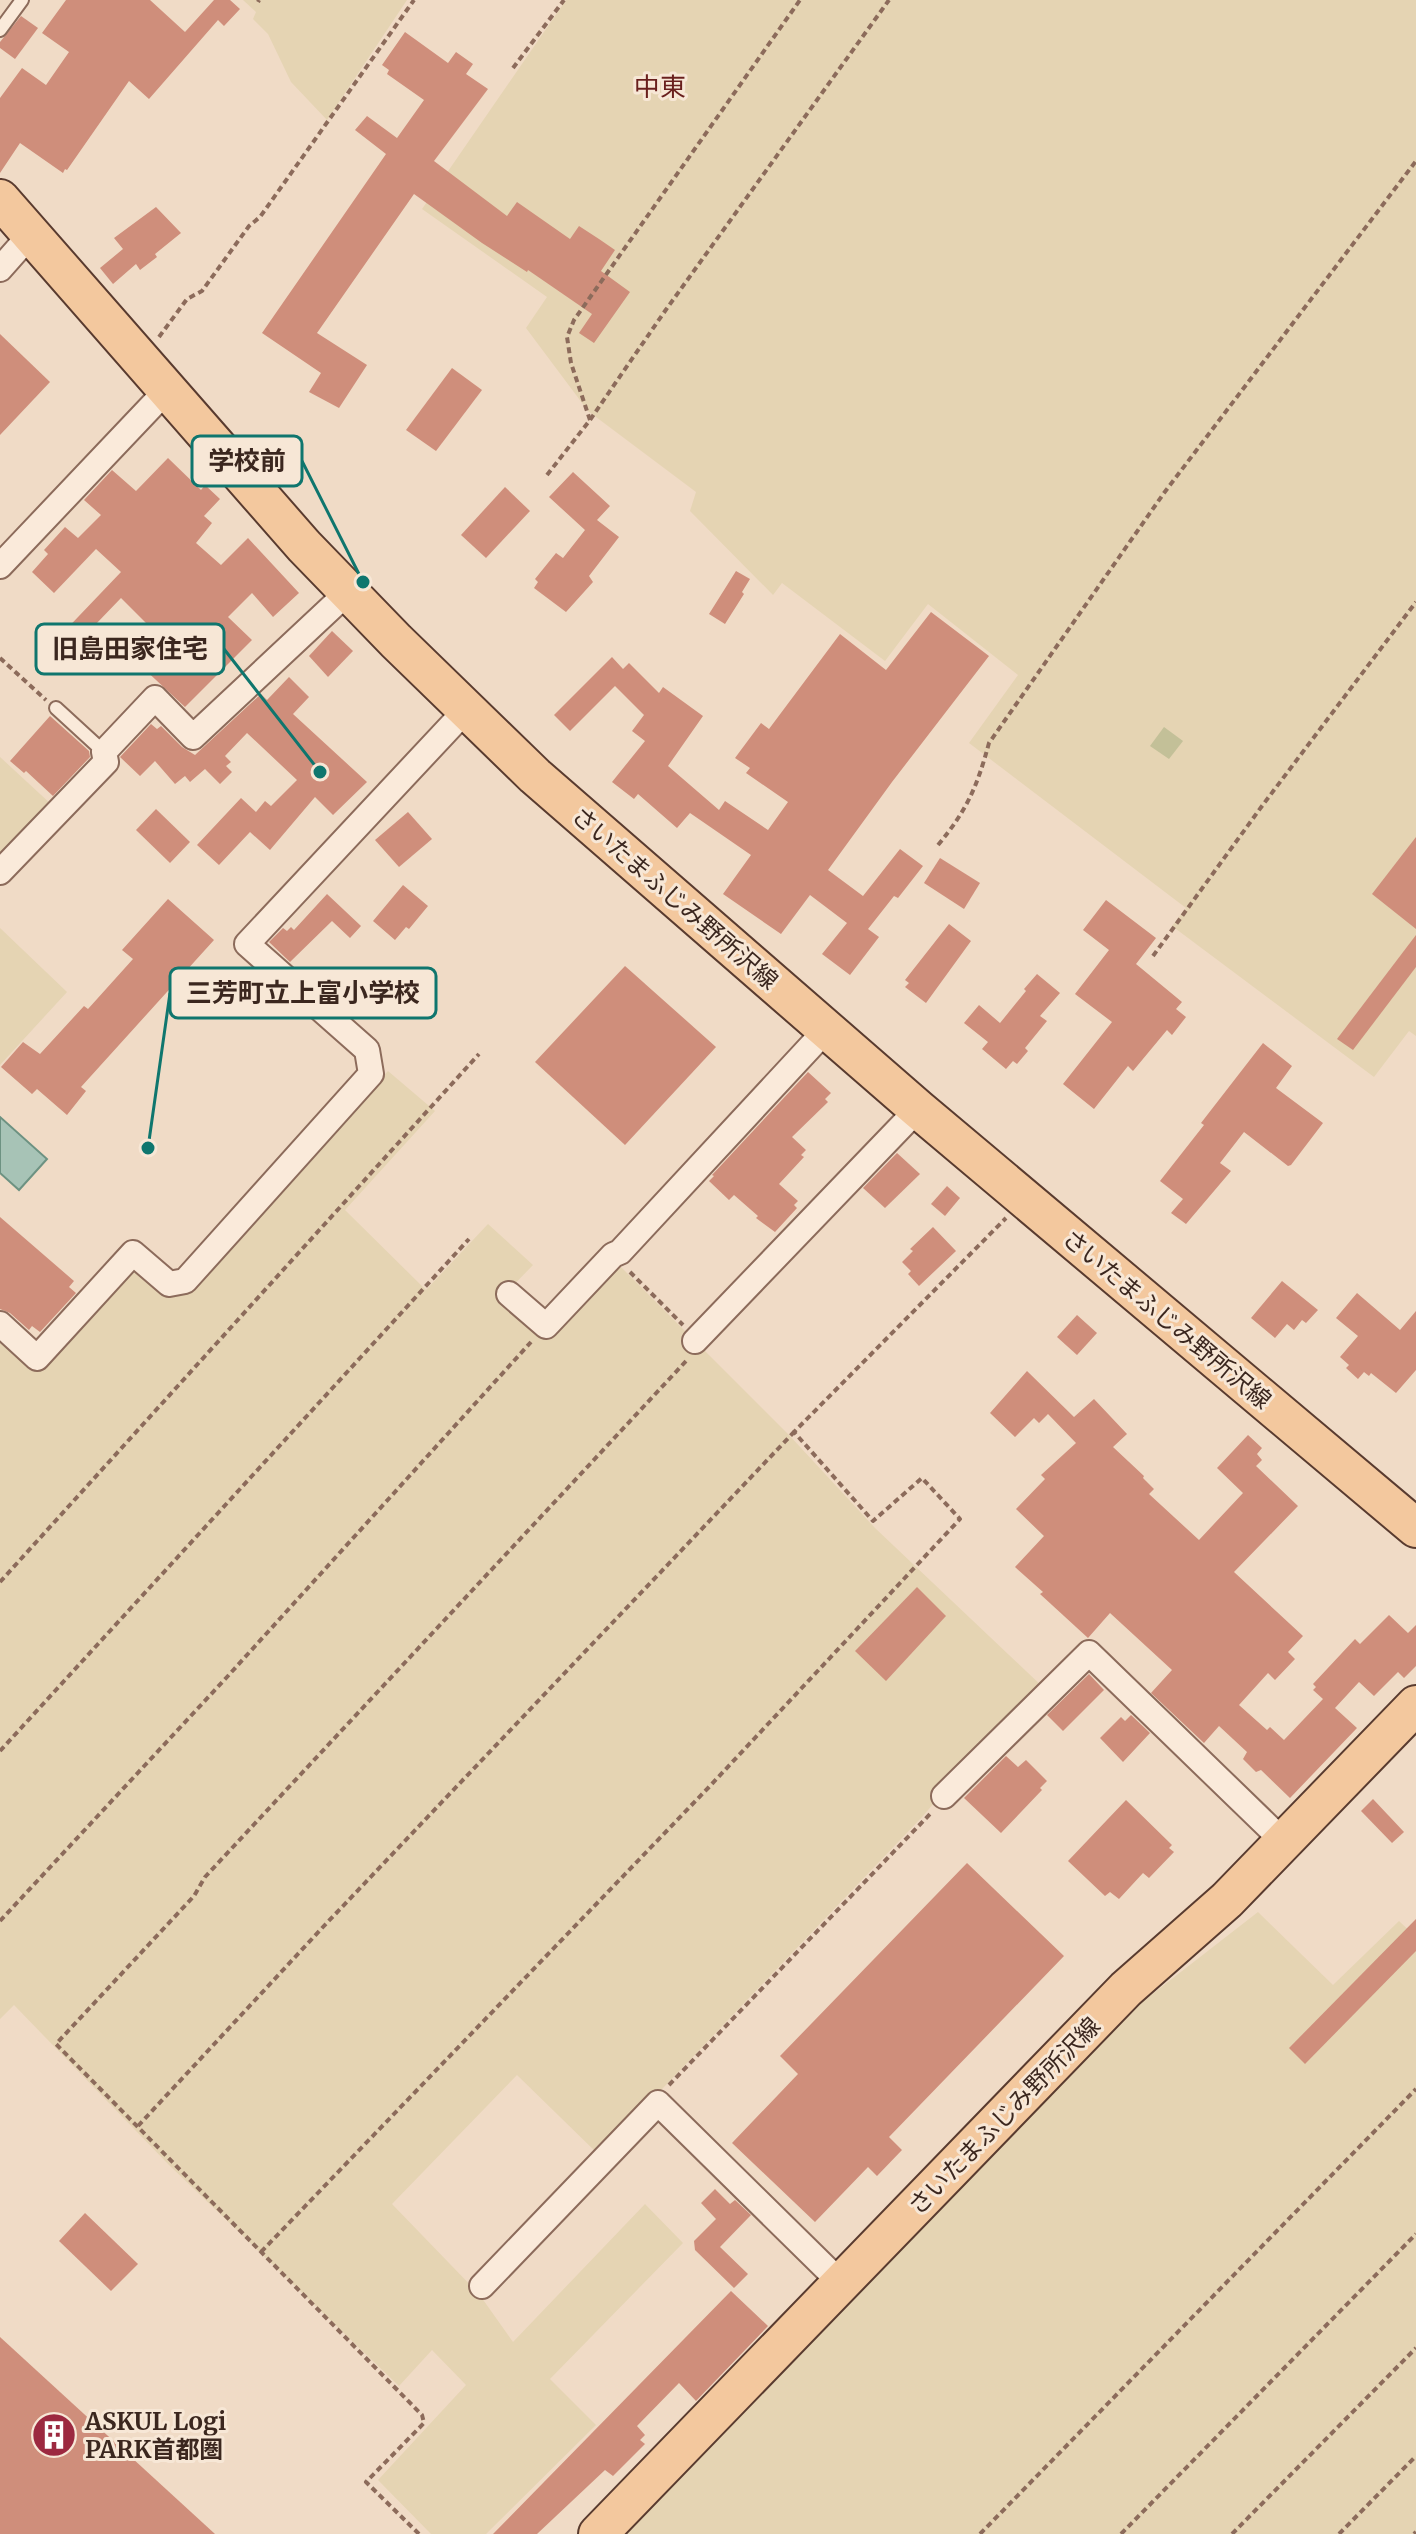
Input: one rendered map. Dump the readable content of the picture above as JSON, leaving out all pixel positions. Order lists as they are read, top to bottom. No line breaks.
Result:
{"streets":{"main road":["さいたまふじみ野所沢線"]},"districts":["中東"],"places":{"other":["学校前","旧島田家住宅","三芳町立上富小学校"],"building":["ASKUL Logi PARK首都圏"]}}
